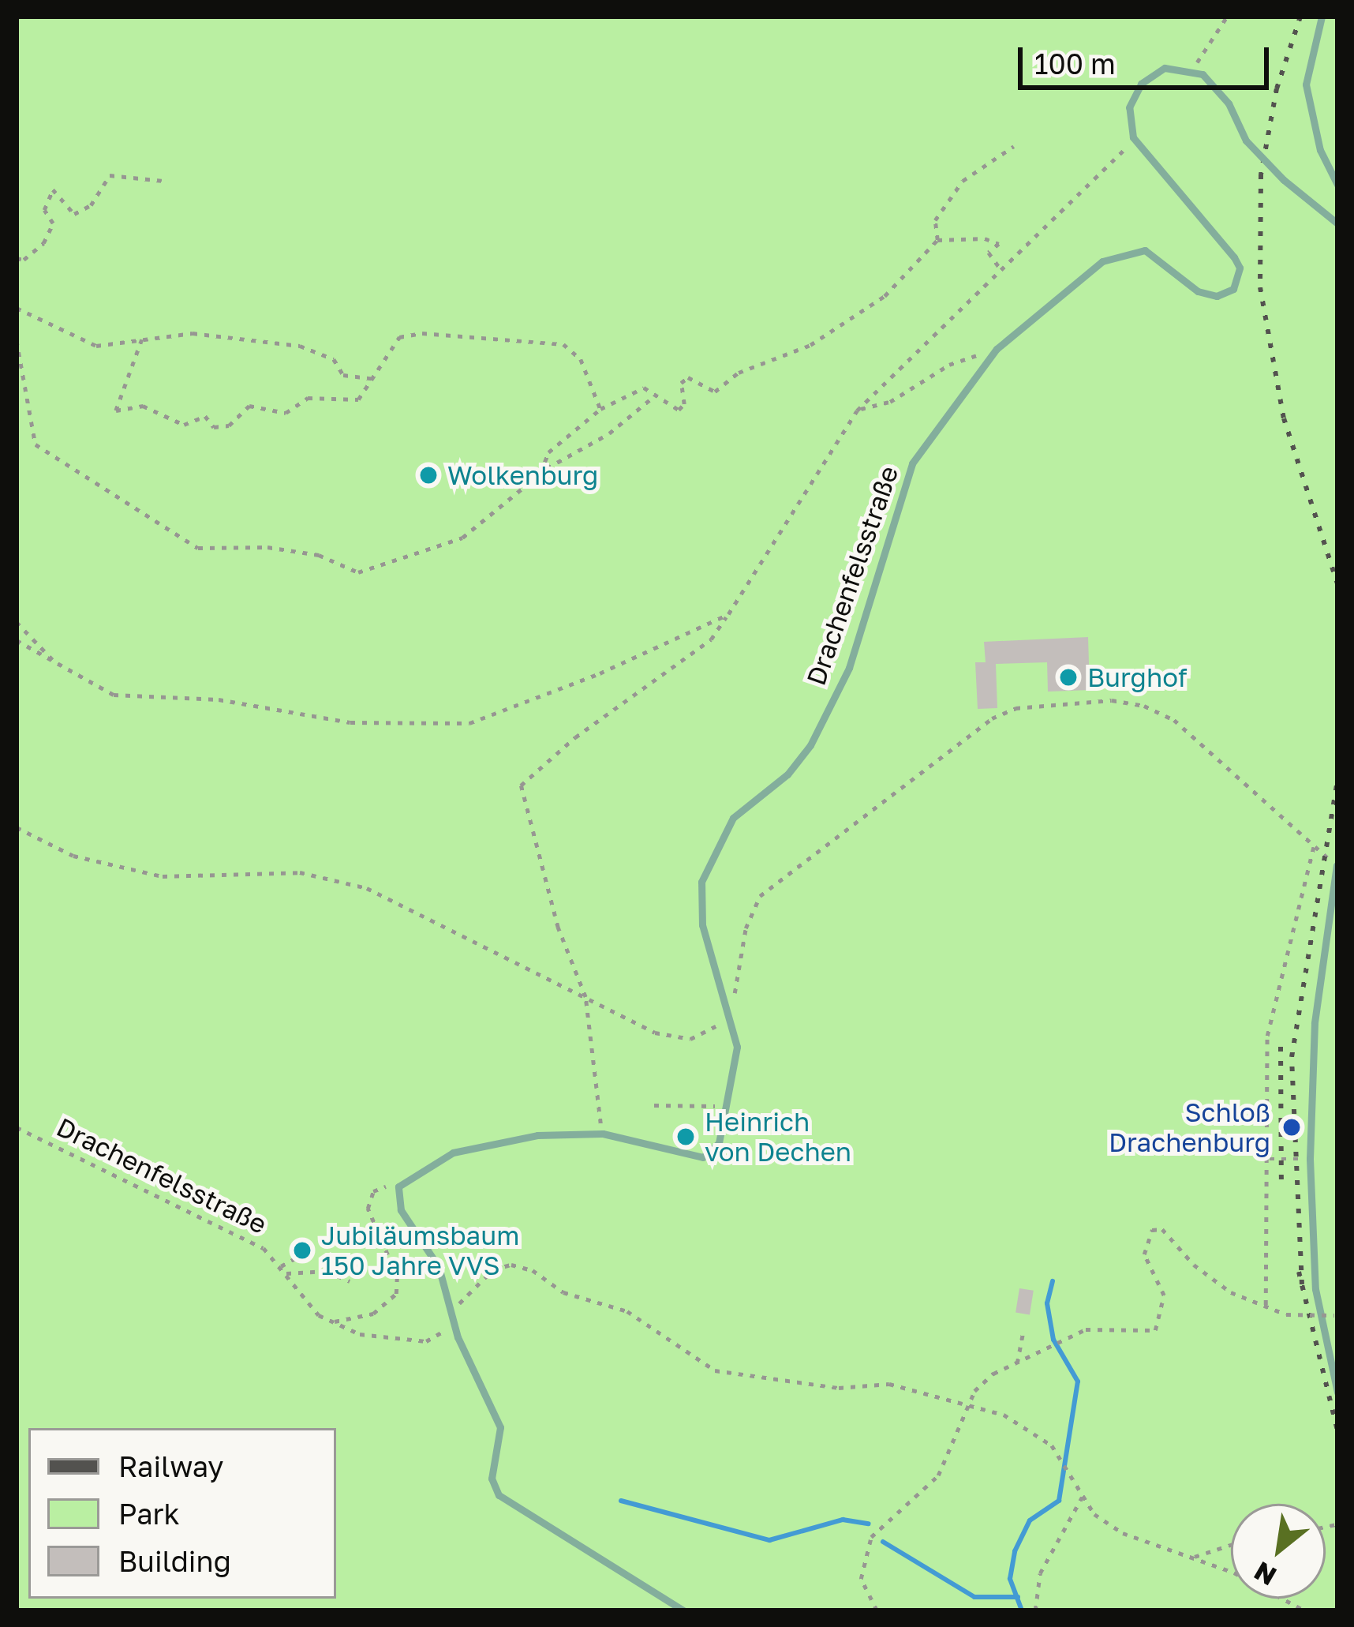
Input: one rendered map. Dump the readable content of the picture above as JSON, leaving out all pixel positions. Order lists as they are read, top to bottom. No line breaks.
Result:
{"streets":{"lane":["Drachenfelsstraße"]},"places":["Wolkenburg","Burghof","Schloß Drachenburg","Heinrich von Dechen","Jubiläumsbaum 150 Jahre VVS"],"legend":["Railway","Park","Building"],"scale_bar":"100 m","north":"bottom left"}
